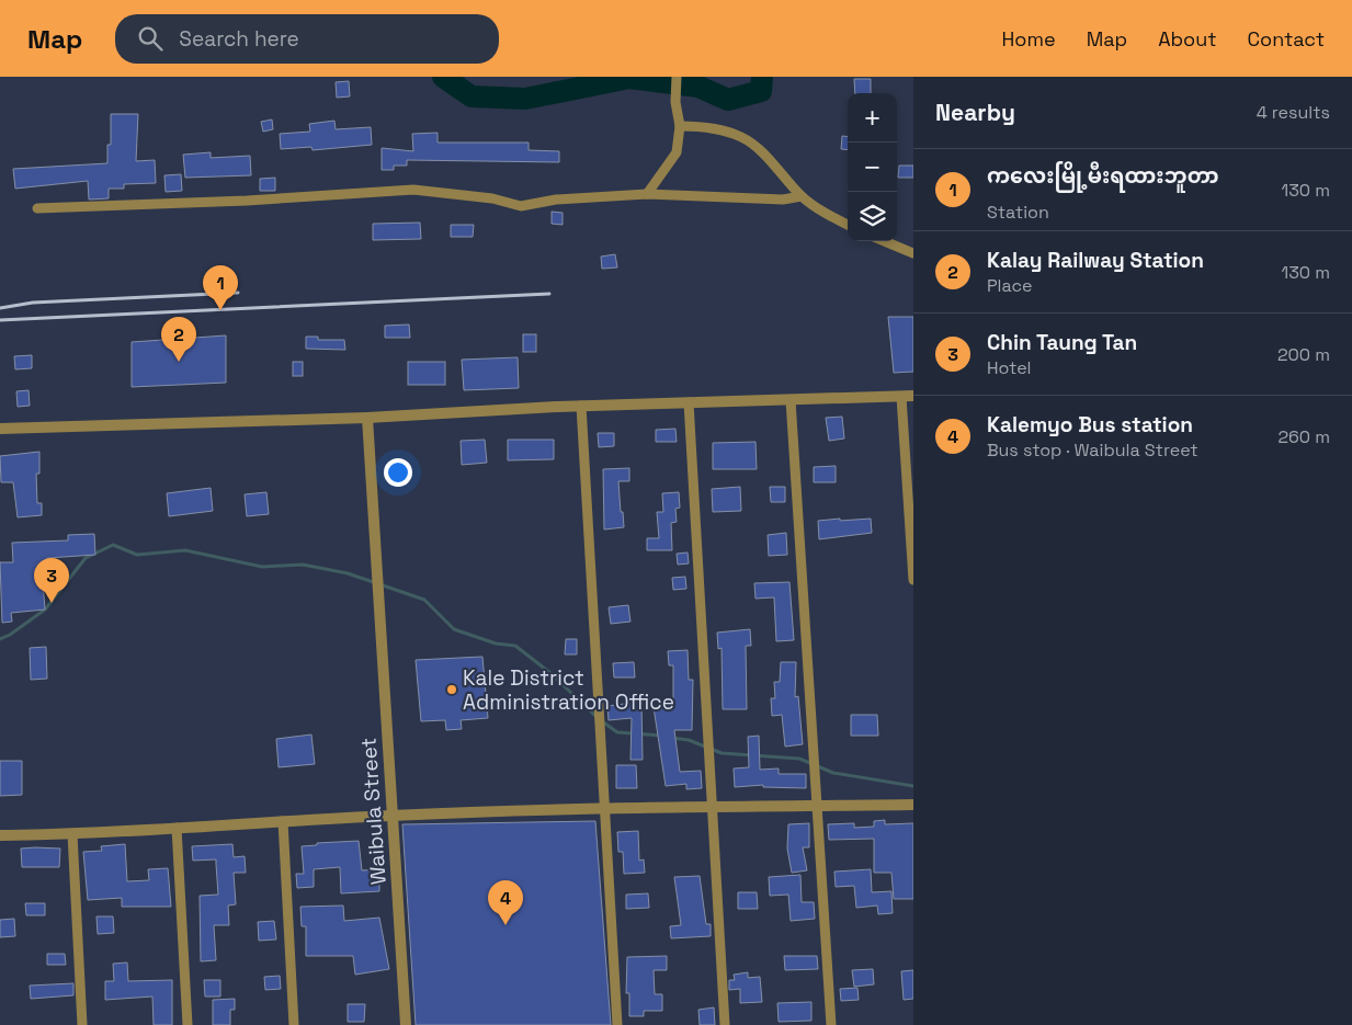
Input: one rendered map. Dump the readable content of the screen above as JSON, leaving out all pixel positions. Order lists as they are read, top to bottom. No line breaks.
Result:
{"streets":{"street":["Waibula Street"]},"places":["Kale District Administration Office"],"page":{"header":"Map","search":"Search here","nav":["Home","Map","About","Contact"],"heading":["Nearby","4 results"],"map_buttons":["+","−"],"list":[{"mark":"1","name":"ကလေးမြို့မီးရထားဘူတာ","note":"Station","value":"130 m"},{"mark":"2","name":"Kalay Railway Station","note":"Place","value":"130 m"},{"mark":"3","name":"Chin Taung Tan","note":"Hotel","value":"200 m"},{"mark":"4","name":"Kalemyo Bus station","note":"Bus stop · Waibula Street","value":"260 m"}],"pins":["1","2","3","4"]}}
